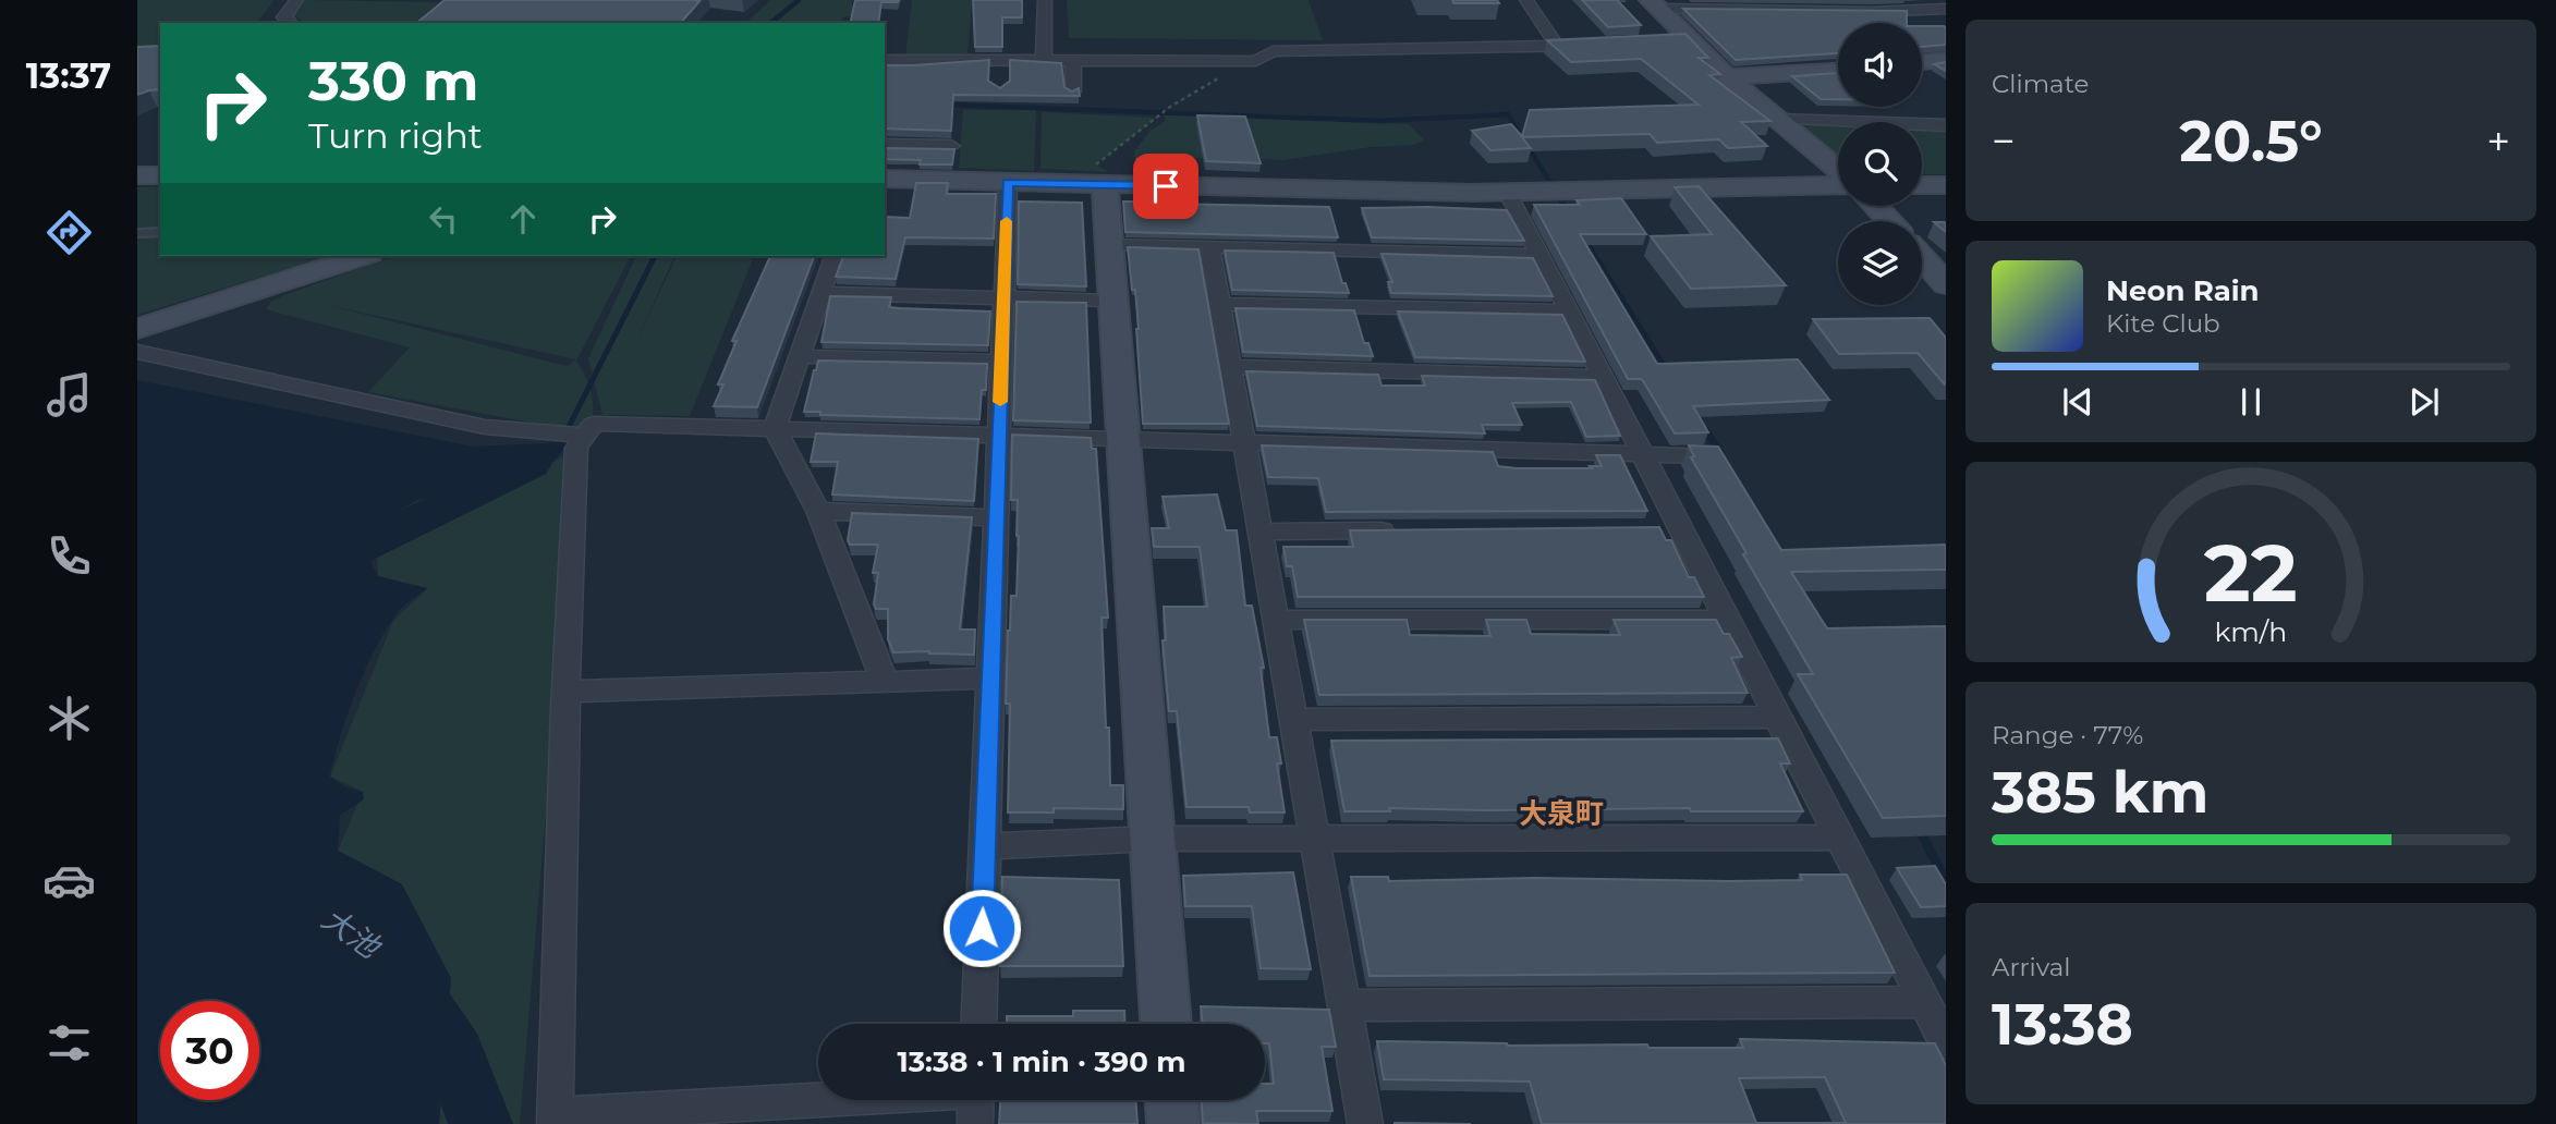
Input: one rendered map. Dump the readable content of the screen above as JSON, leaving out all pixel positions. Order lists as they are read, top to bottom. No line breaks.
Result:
{"districts":["大泉町"],"water":["大池"],"page":{"tabs":"13:37","tile":["Climate",["Range · 77%","385 km"],["Arrival","13:38"]],"turn":["330 m","Turn right"],"heat":["−","20.5°","+"],"song":["Neon Rain","Kite Club"],"limit":"30","trip":"13:38 · 1 min · 390 m","gauge":["22","km/h"]}}
